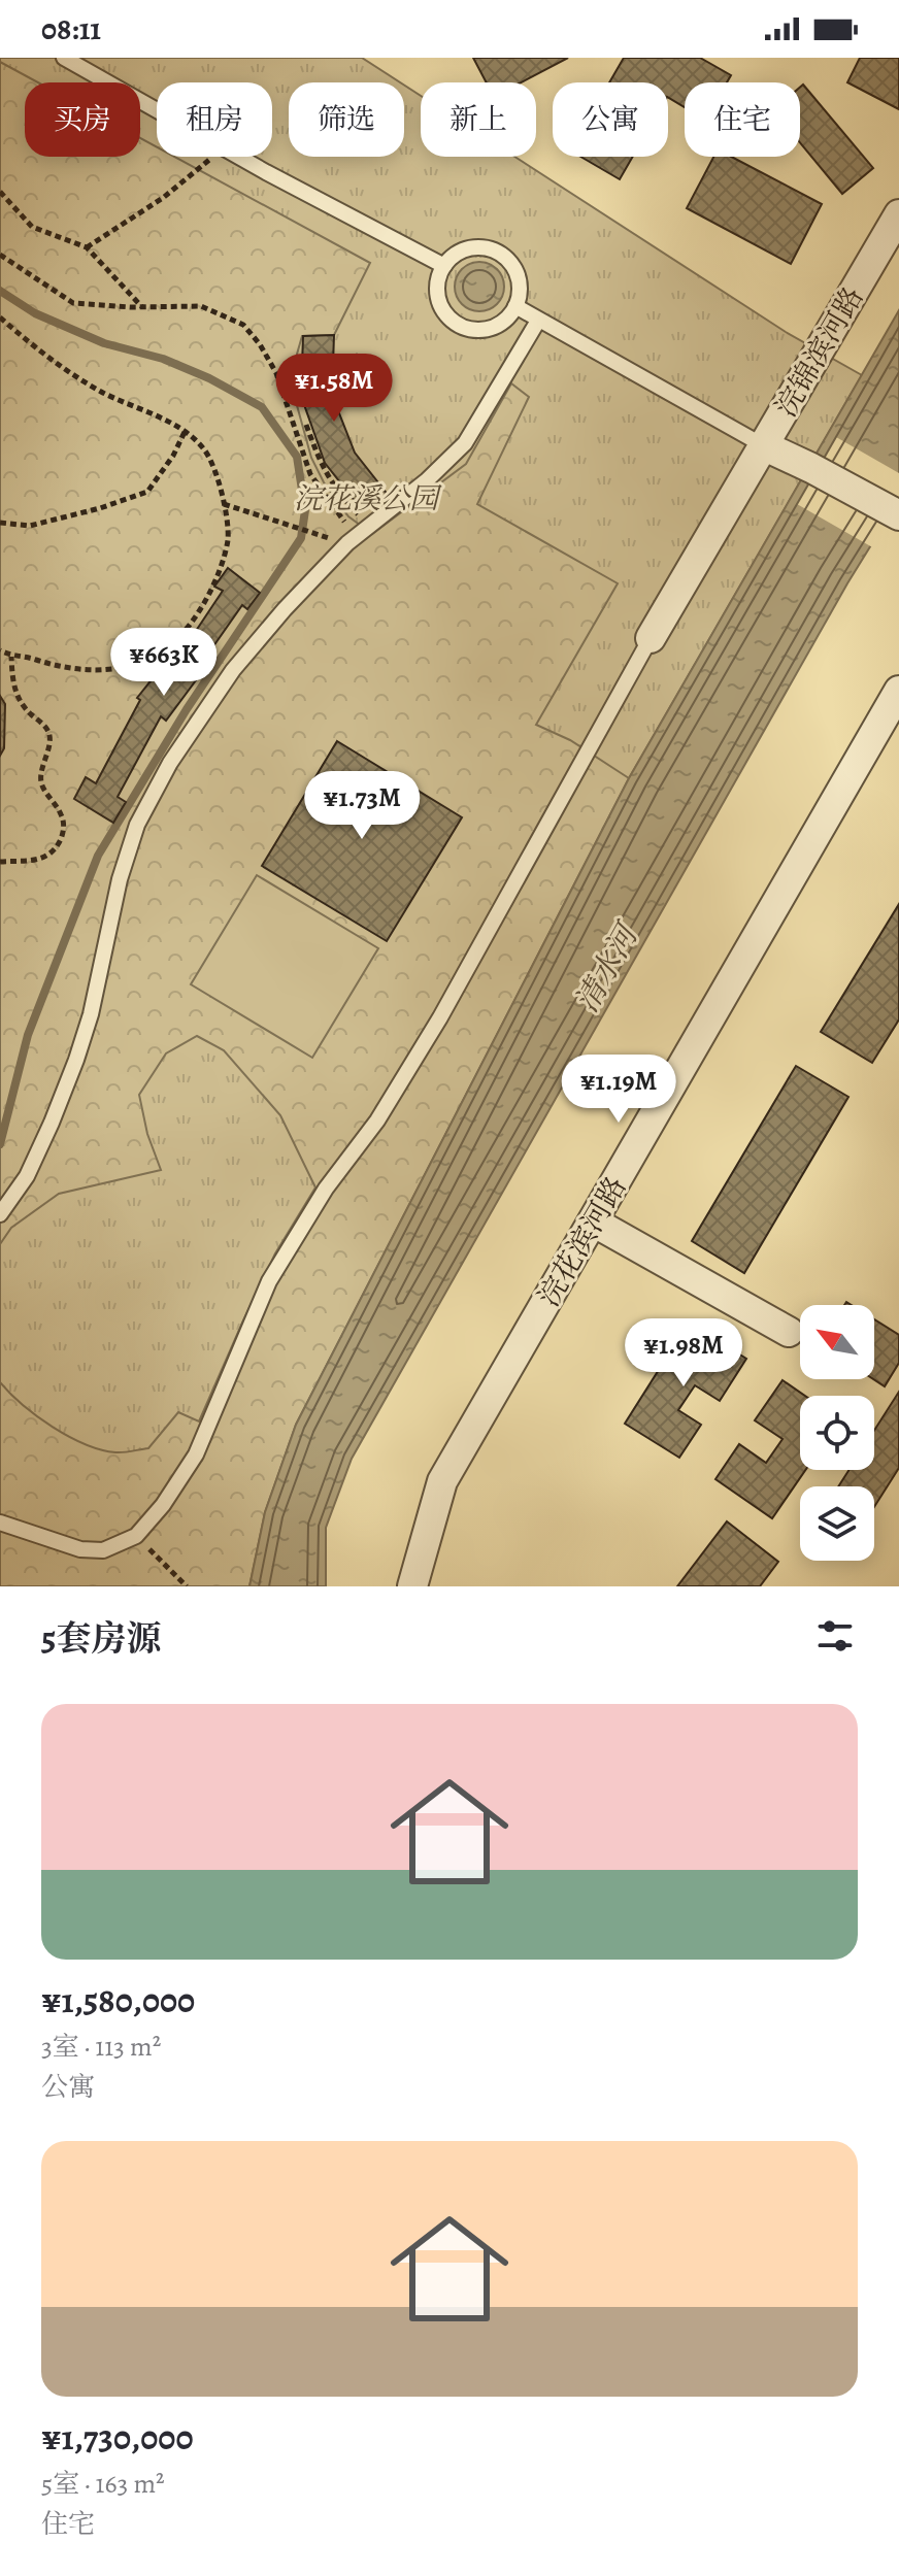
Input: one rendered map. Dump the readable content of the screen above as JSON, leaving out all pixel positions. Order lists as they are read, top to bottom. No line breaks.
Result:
{"streets":{"street":["浣锦滨河路","浣花滨河路"]},"water":["清水河"],"parks":["浣花溪公园"],"north":"top left","page":{"status":"08:11","chip":["买房","租房","筛选","新上","公寓","住宅"],"price":["¥1.58M","¥663K","¥1.73M","¥1.19M","¥1.98M"],"heading":"5套房源","list":[{"name":"¥1,580,000","note":"3室 · 113 m² · 公寓"},{"name":"¥1,730,000","note":"5室 · 163 m² · 住宅"}]}}
